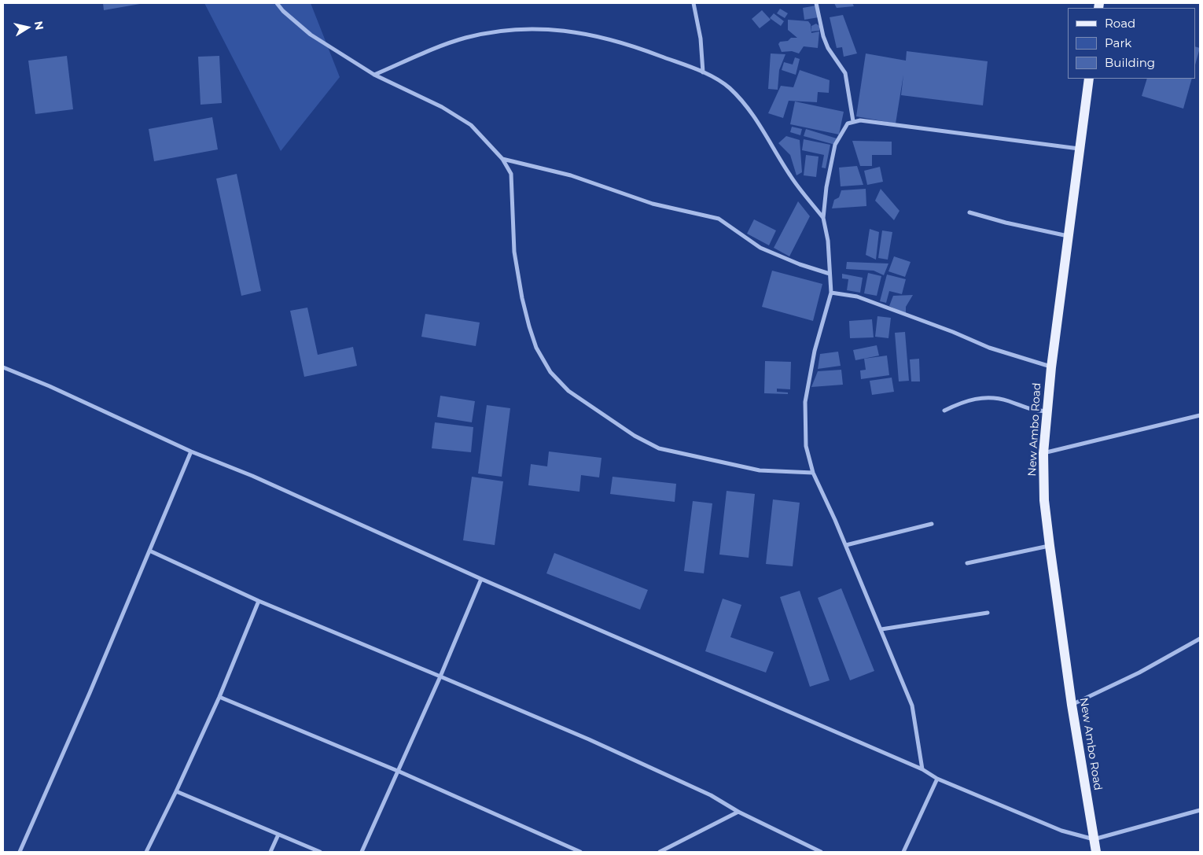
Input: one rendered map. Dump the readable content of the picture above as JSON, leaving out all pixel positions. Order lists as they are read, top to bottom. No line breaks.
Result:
{"streets":{"main road":["New Ambo Road"]},"legend":["Road","Park","Building"],"north":"right"}
